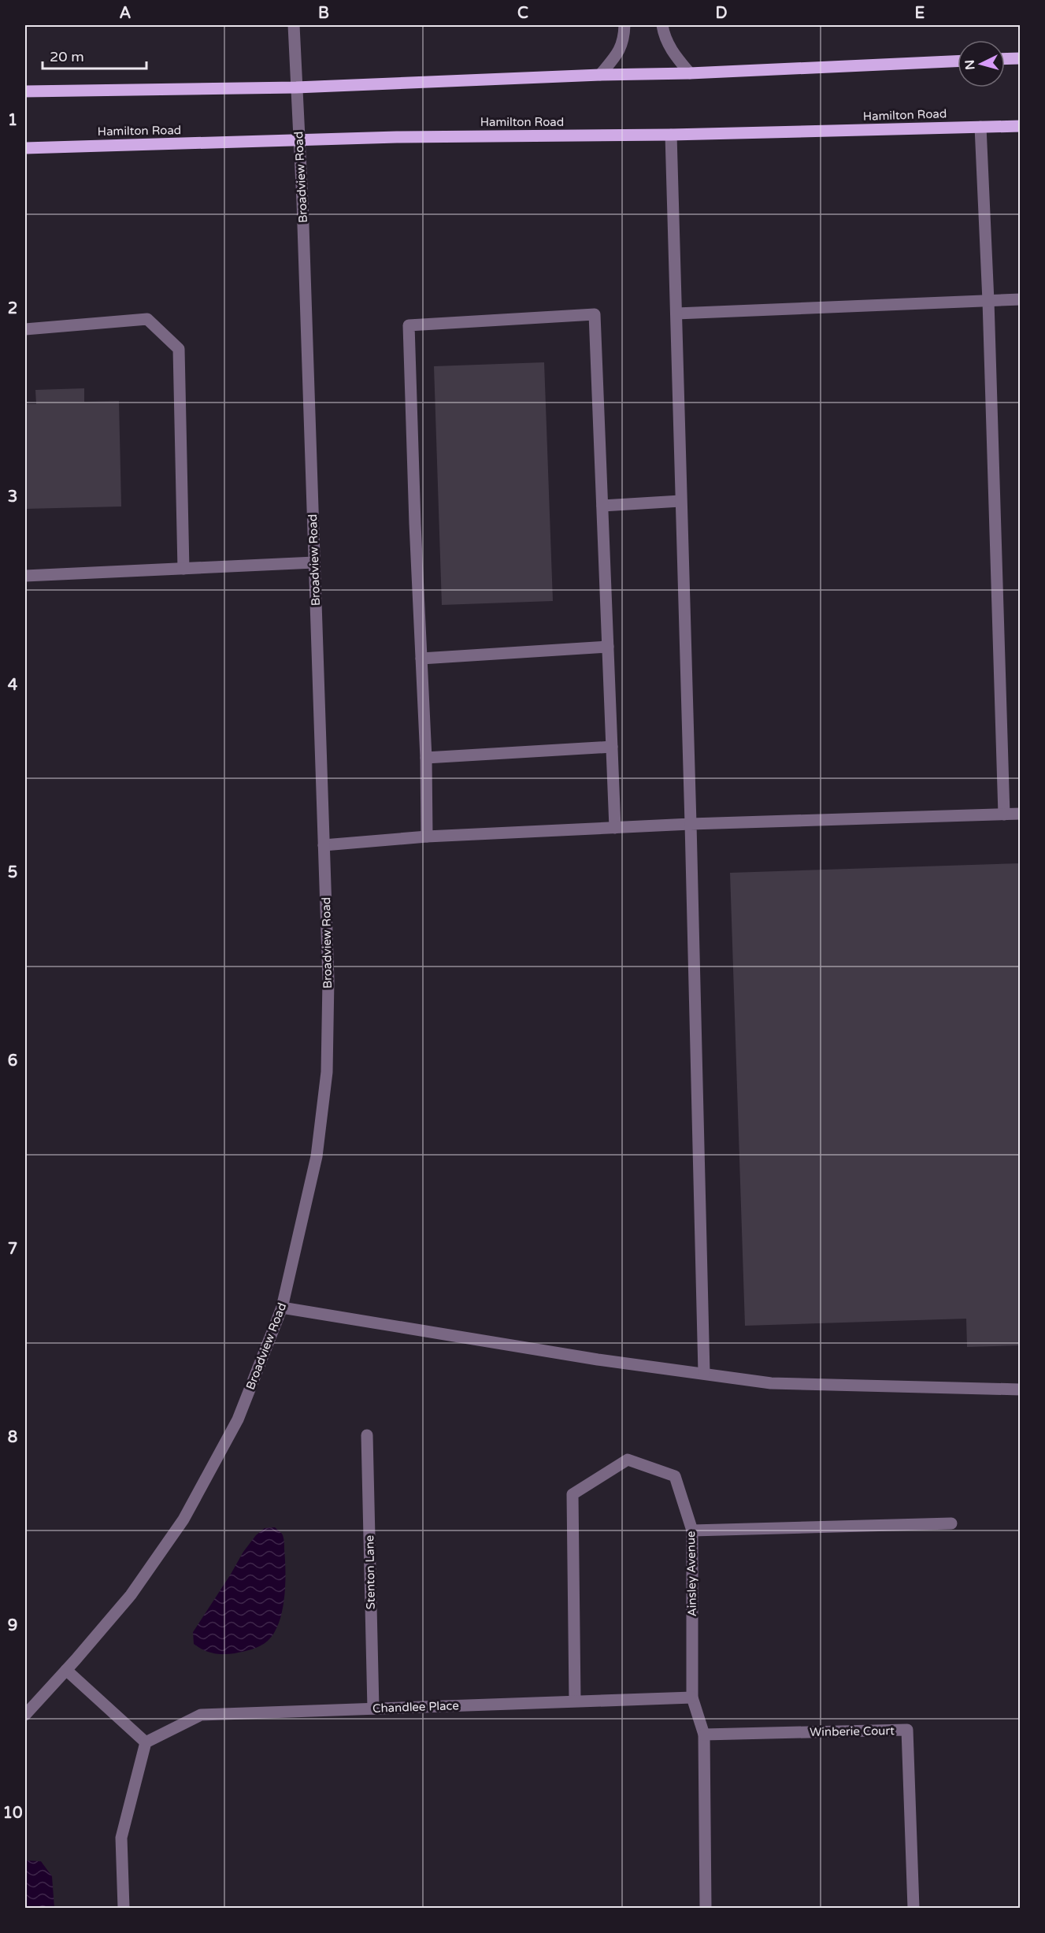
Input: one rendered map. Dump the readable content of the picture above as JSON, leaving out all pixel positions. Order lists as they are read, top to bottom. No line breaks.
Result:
{"streets":{"main road":["Hamilton Road"],"street":["Broadview Road","Stenton Lane","Ainsley Avenue","Chandlee Place","Winberie Court"]},"crossings":[["Hamilton Road","Broadview Road"],["Stenton Lane","Chandlee Place"],["Ainsley Avenue","Chandlee Place"],["Ainsley Avenue","Winberie Court"]],"scale_bar":"20 m","north":"left","grid":{"columns":["A","B","C","D","E"],"rows":["1","2","3","4","5","6","7","8","9","10"]}}
